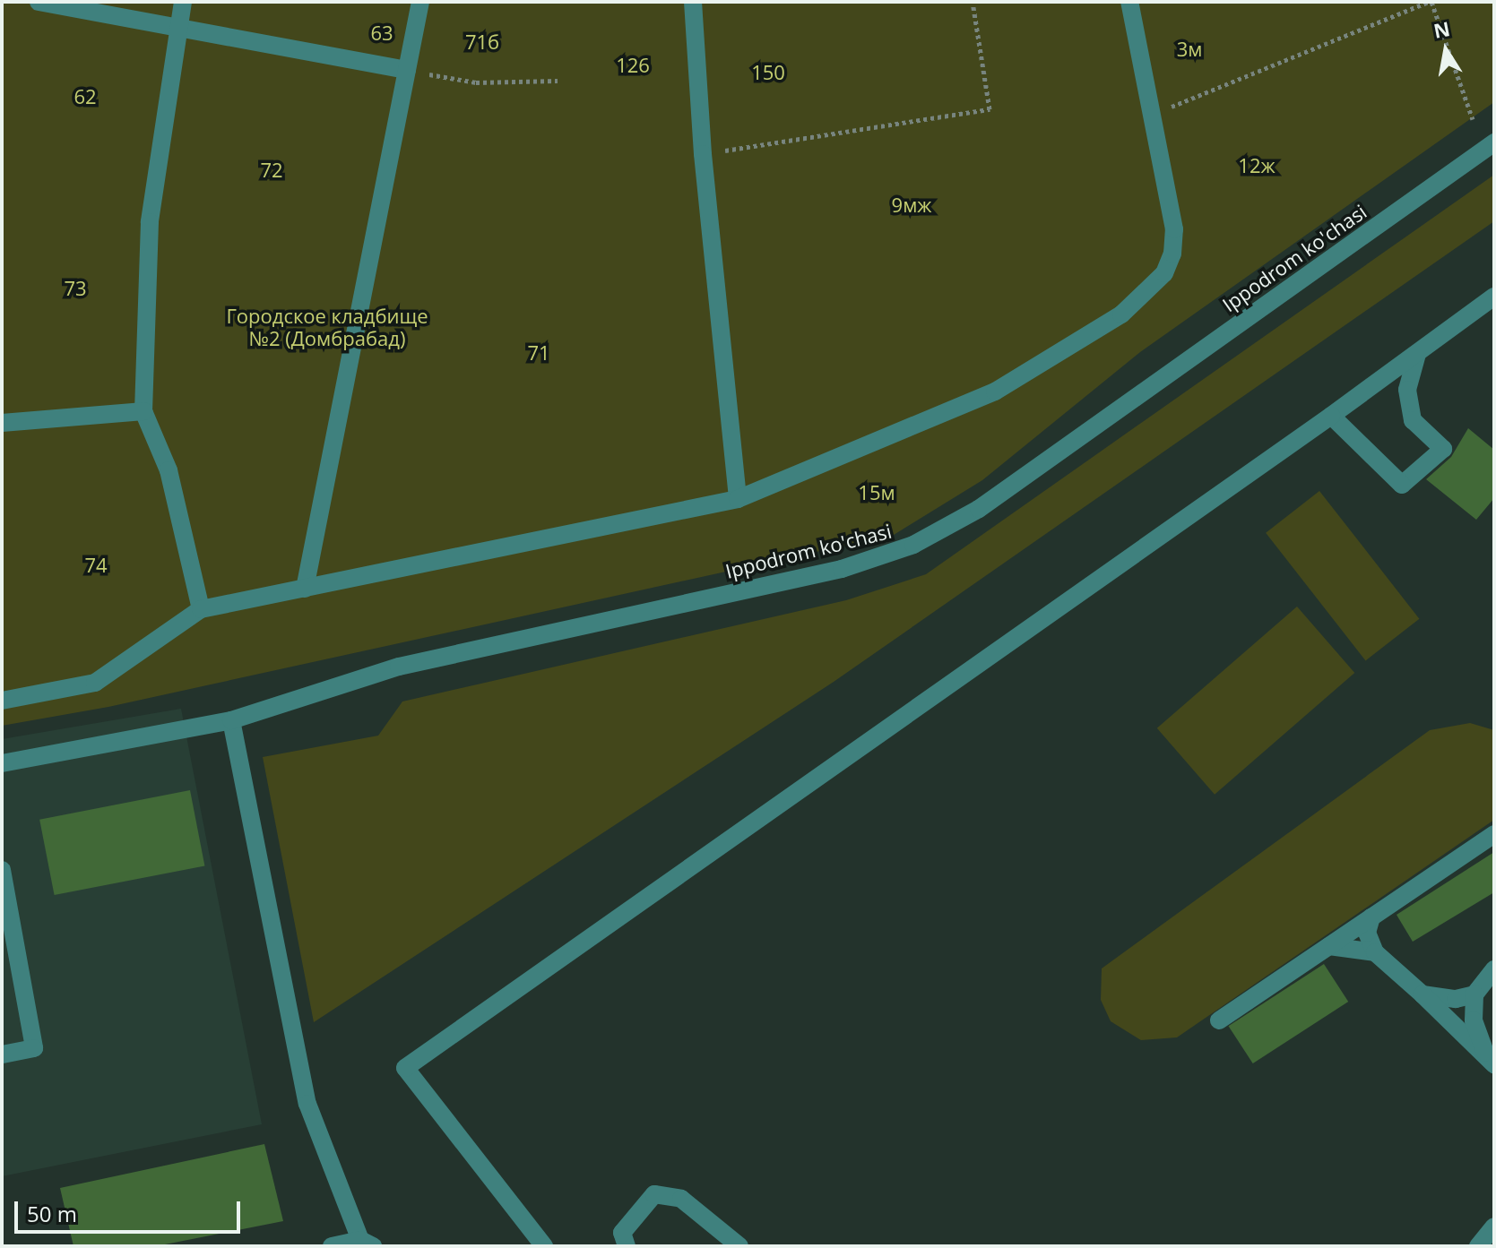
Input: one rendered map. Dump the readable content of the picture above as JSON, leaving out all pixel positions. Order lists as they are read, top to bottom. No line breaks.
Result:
{"streets":{"street":["Ippodrom ko'chasi"]},"parks":["63","71б","3м","126","150","62","12ж","72","9мж","73","Городское кладбище №2 (Домбрабад)","71","15м","74"],"scale_bar":"50 m","north":"top"}
